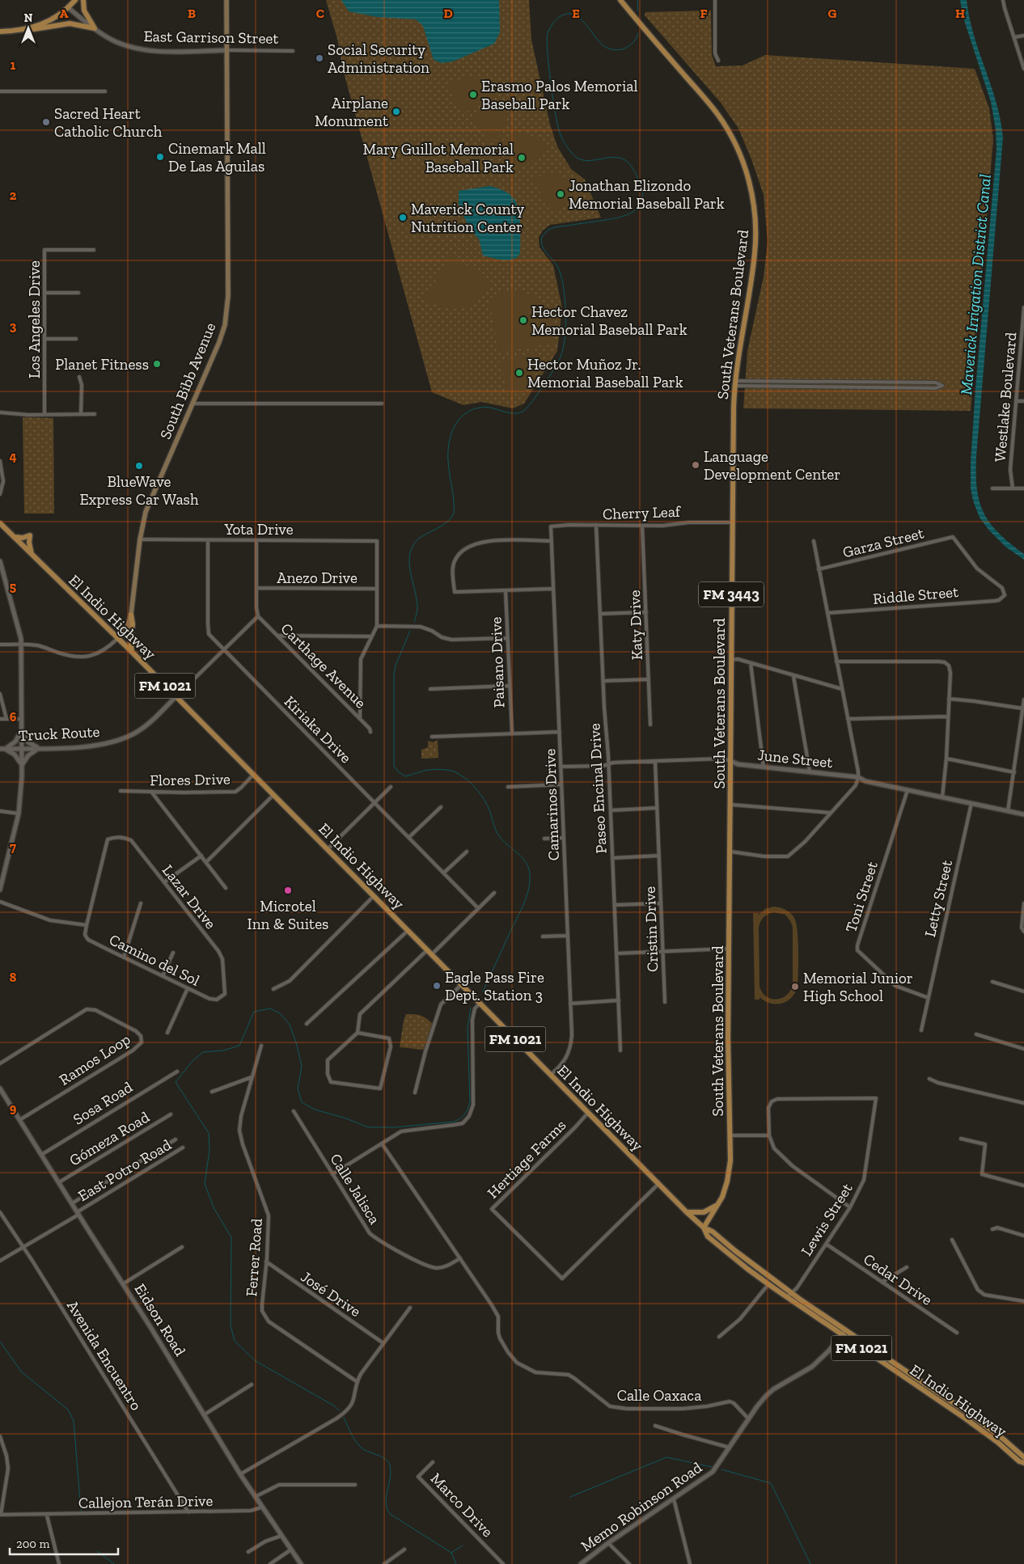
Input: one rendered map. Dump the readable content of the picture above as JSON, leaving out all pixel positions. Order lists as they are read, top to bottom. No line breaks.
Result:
{"streets":{"main road":["South Veterans Boulevard","South Bibb Avenue","FM 3443","El Indio Highway","FM 1021"],"street":["East Garrison Street","Los Angeles Drive","Westlake Boulevard","Cherry Leaf","Yota Drive","Garza Street","Anezo Drive","Riddle Street","Katy Drive","Paisano Drive","Carthage Avenue","Kiriaka Drive","Truck Route","June Street","Flores Drive","Paseo Encinal Drive","Camarinos Drive","Lazar Drive","Toni Street","Letty Street","Cristin Drive","Camino del Sol","Ramos Loop","Sosa Road","Gómeza Road","Hertiage Farms","East Potro Road","Calle Jalisca","Lewis Street","Ferrer Road","Cedar Drive","José Drive","Eidson Road","Avenida Encuentro","Calle Oaxaca","Callejon Terán Drive","Marco Drive","Memo Robinson Road"]},"crossings":[["East Garrison Street","South Bibb Avenue"],["South Veterans Boulevard","Cherry Leaf"],["South Veterans Boulevard","El Indio Highway"],["South Veterans Boulevard","June Street"],["South Bibb Avenue","Yota Drive"],["South Bibb Avenue","El Indio Highway"],["Cherry Leaf","Katy Drive"],["Cherry Leaf","Paseo Encinal Drive"],["Cherry Leaf","Camarinos Drive"],["Yota Drive","Anezo Drive"],["Yota Drive","Kiriaka Drive"],["Garza Street","Riddle Street"],["El Indio Highway","Truck Route"],["El Indio Highway","Flores Drive"],["El Indio Highway","Camarinos Drive"],["El Indio Highway","Hertiage Farms"],["El Indio Highway","Lewis Street"],["El Indio Highway","Memo Robinson Road"],["June Street","Toni Street"],["June Street","Letty Street"],["Lazar Drive","Camino del Sol"],["Toni Street","Letty Street"],["Ramos Loop","Eidson Road"],["Sosa Road","Eidson Road"],["Gómeza Road","Eidson Road"],["East Potro Road","Eidson Road"],["East Potro Road","Avenida Encuentro"],["Calle Jalisca","Calle Oaxaca"],["Lewis Street","Cedar Drive"],["Ferrer Road","José Drive"],["Eidson Road","Callejon Terán Drive"],["Avenida Encuentro","Callejon Terán Drive"],["Calle Oaxaca","Memo Robinson Road"]],"water":["Maverick Irrigation District Canal"],"places":["Social Security Administration","Erasmo Palos Memorial Baseball Park","Airplane Monument","Sacred Heart Catholic Church","Cinemark Mall De Las Aguilas","Mary Guillot Memorial Baseball Park","Jonathan Elizondo Memorial Baseball Park","Maverick County Nutrition Center","Hector Chavez Memorial Baseball Park","Planet Fitness","Hector Muñoz Jr. Memorial Baseball Park","Language Development Center","BlueWave Express Car Wash","Microtel Inn & Suites","Eagle Pass Fire Dept. Station 3","Memorial Junior High School"],"scale_bar":"200 m","north":"top","grid":{"columns":["A","B","C","D","E","F","G","H"],"rows":["1","2","3","4","5","6","7","8","9"]}}
